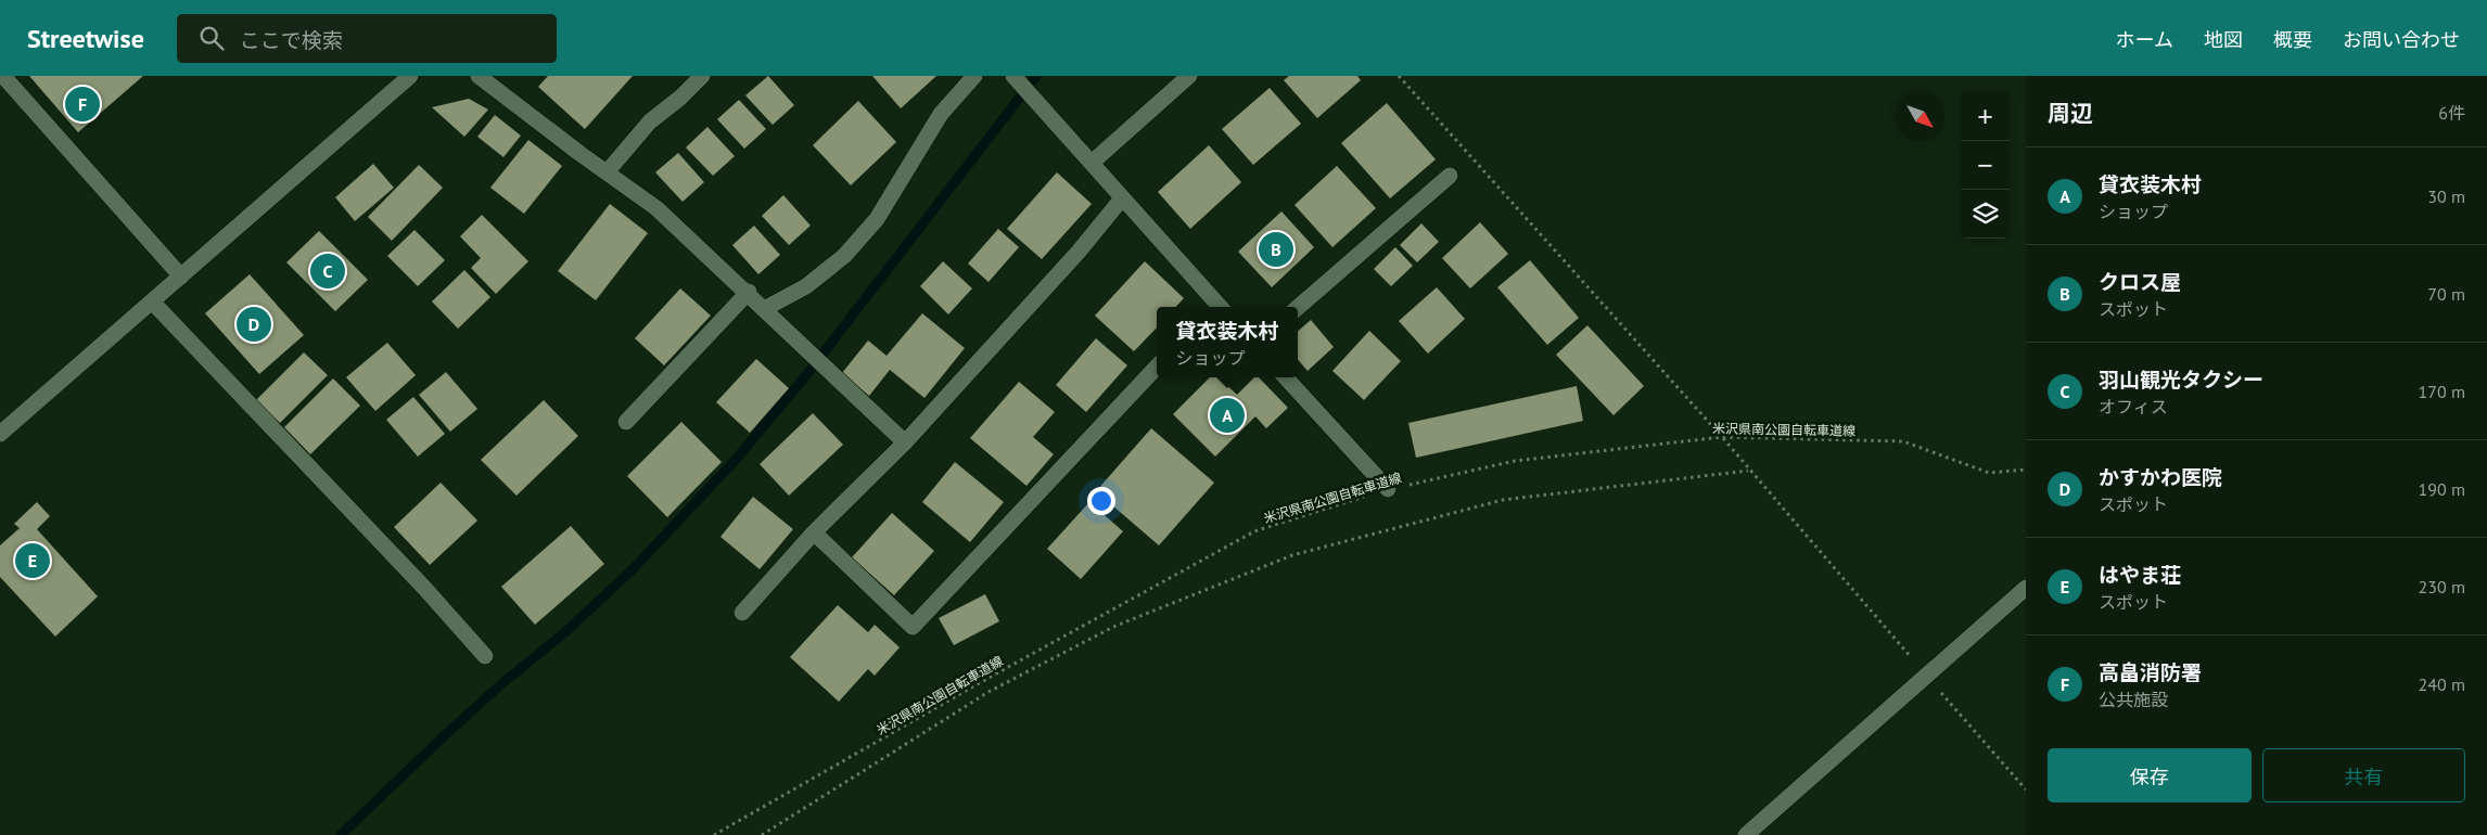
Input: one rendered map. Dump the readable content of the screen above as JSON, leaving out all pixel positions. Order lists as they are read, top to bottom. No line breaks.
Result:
{"streets":{"path":["米沢県南公園自転車道線"]},"north":"bottom right","page":{"header":"Streetwise","search":"ここで検索","nav":["ホーム","地図","概要","お問い合わせ"],"heading":["周辺","6件"],"pins":["F","B","C","D","A","E"],"map_buttons":["+","−"],"list":[{"mark":"A","name":"貸衣装木村","note":"ショップ","value":"30 m"},{"mark":"B","name":"クロス屋","note":"スポット","value":"70 m"},{"mark":"C","name":"羽山観光タクシー","note":"オフィス","value":"170 m"},{"mark":"D","name":"かすかわ医院","note":"スポット","value":"190 m"},{"mark":"E","name":"はやま荘","note":"スポット","value":"230 m"},{"mark":"F","name":"高畠消防署","note":"公共施設","value":"240 m"}],"popup":["貸衣装木村","ショップ"],"buttons":["保存","共有"]}}
